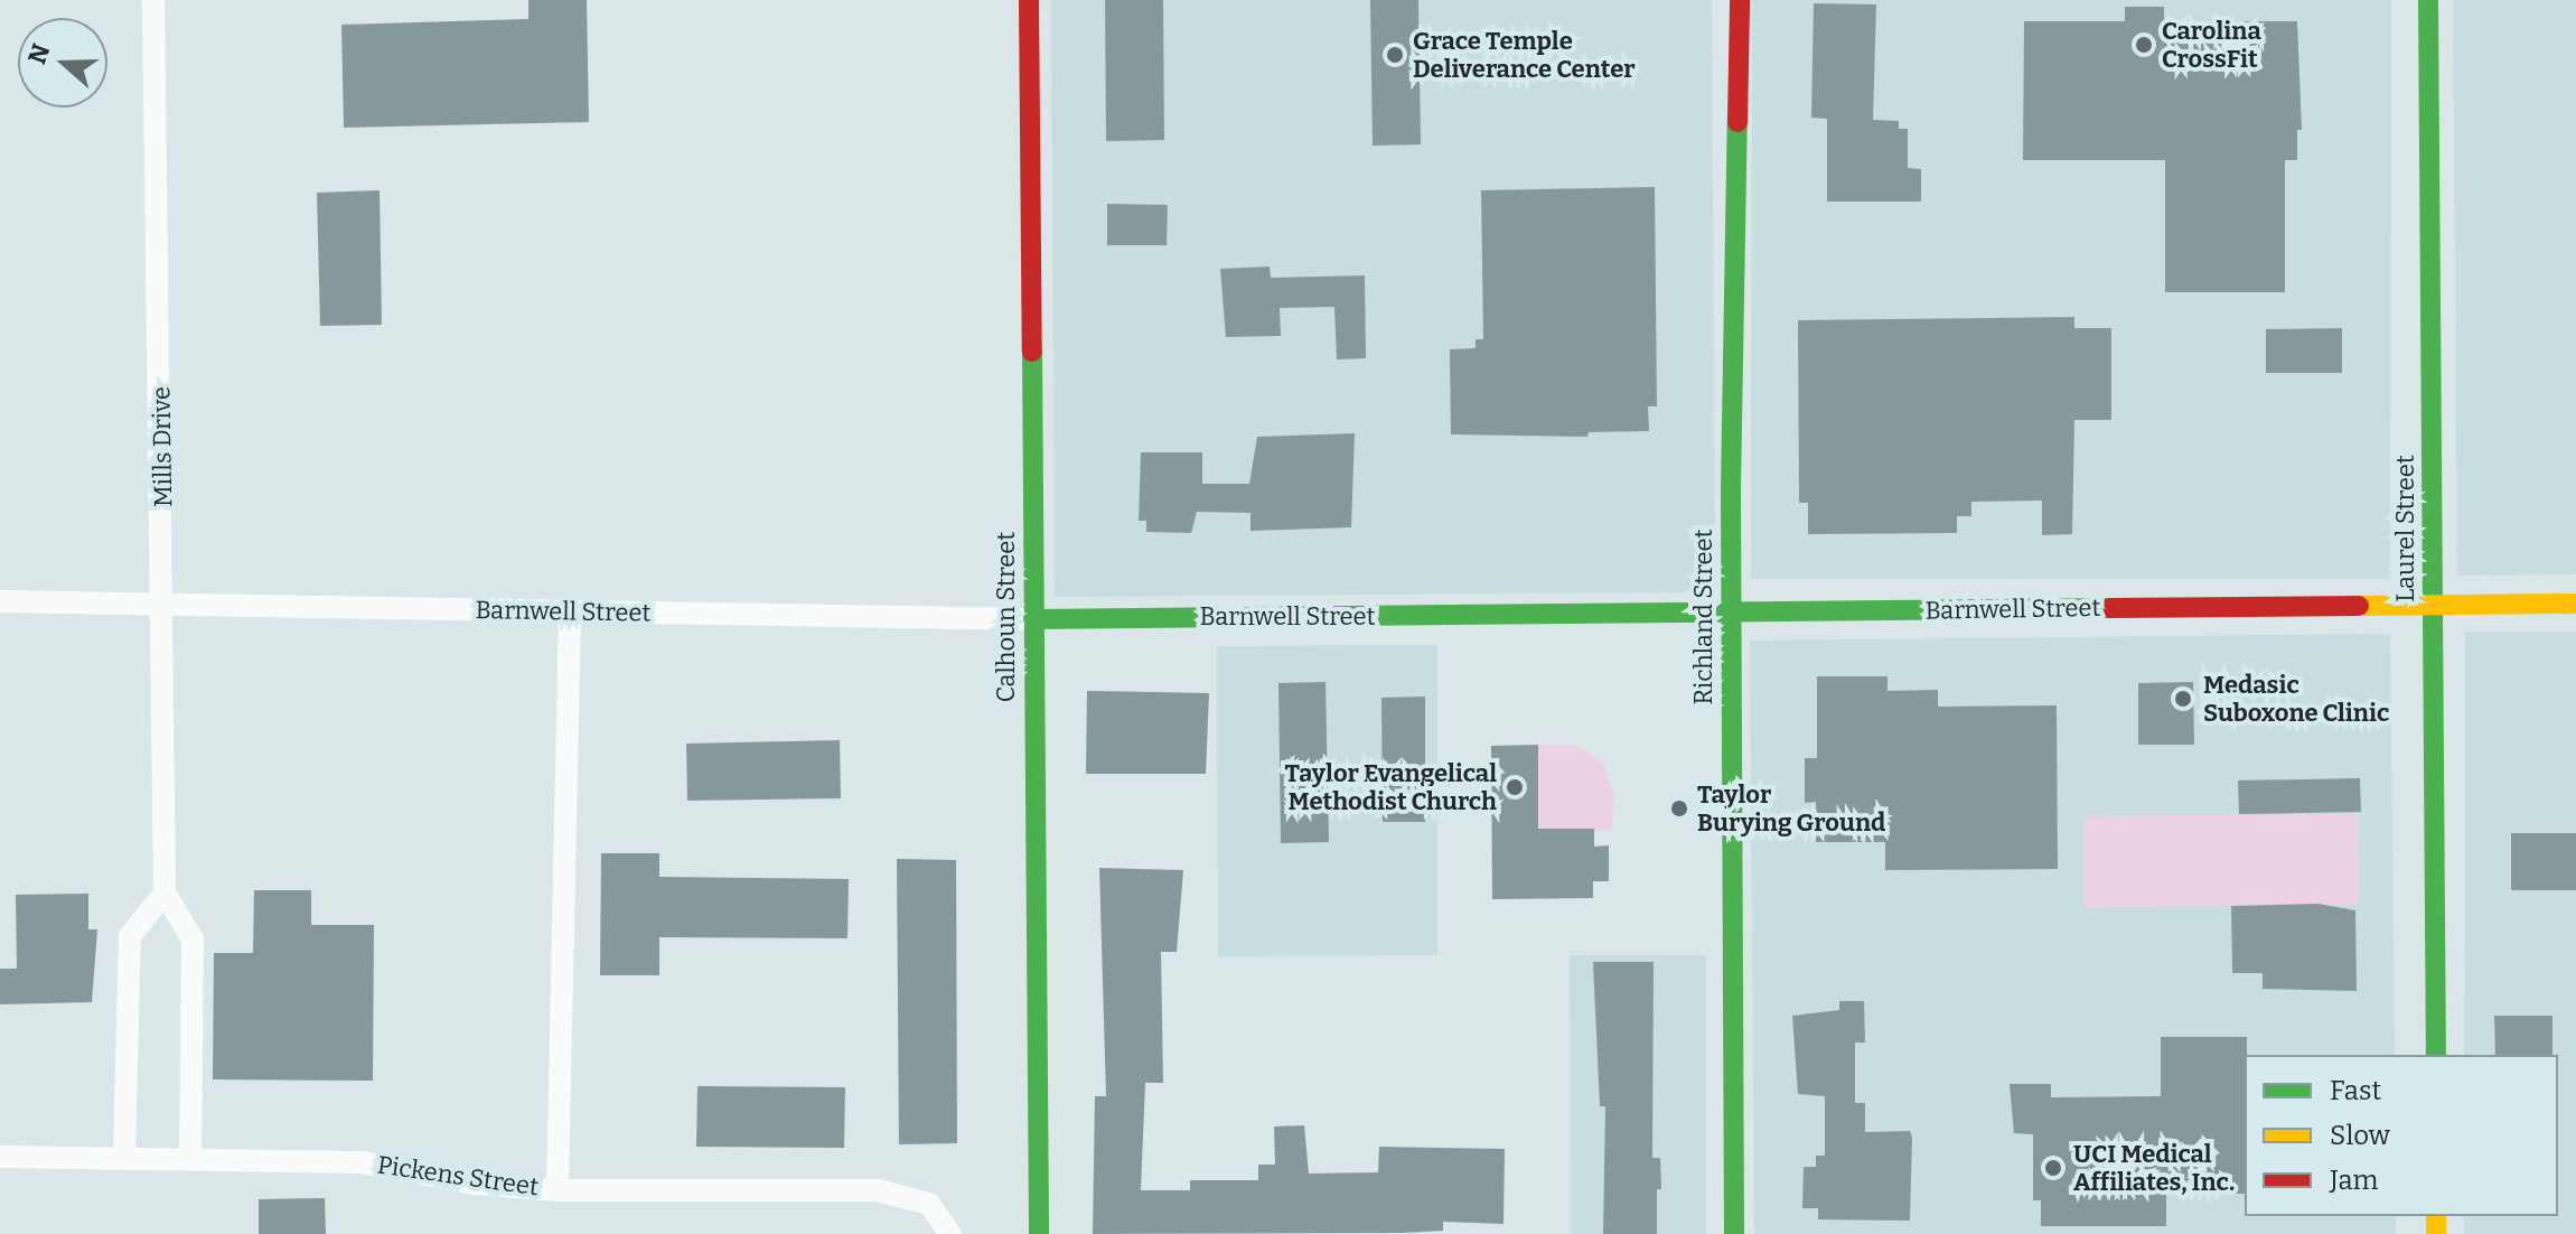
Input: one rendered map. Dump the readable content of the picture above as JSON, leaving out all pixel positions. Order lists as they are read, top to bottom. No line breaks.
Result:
{"streets":{"street":["Mills Drive","Laurel Street","Barnwell Street","Calhoun Street","Richland Street","Pickens Street"]},"crossings":[["Mills Drive","Barnwell Street"],["Laurel Street","Barnwell Street"],["Barnwell Street","Calhoun Street"],["Barnwell Street","Richland Street"]],"places":["Carolina CrossFit","Grace Temple Deliverance Center","Medasic Suboxone Clinic","Taylor Evangelical Methodist Church","Taylor Burying Ground","UCI Medical Affiliates, Inc."],"legend":["Fast","Slow","Jam"],"north":"left"}
